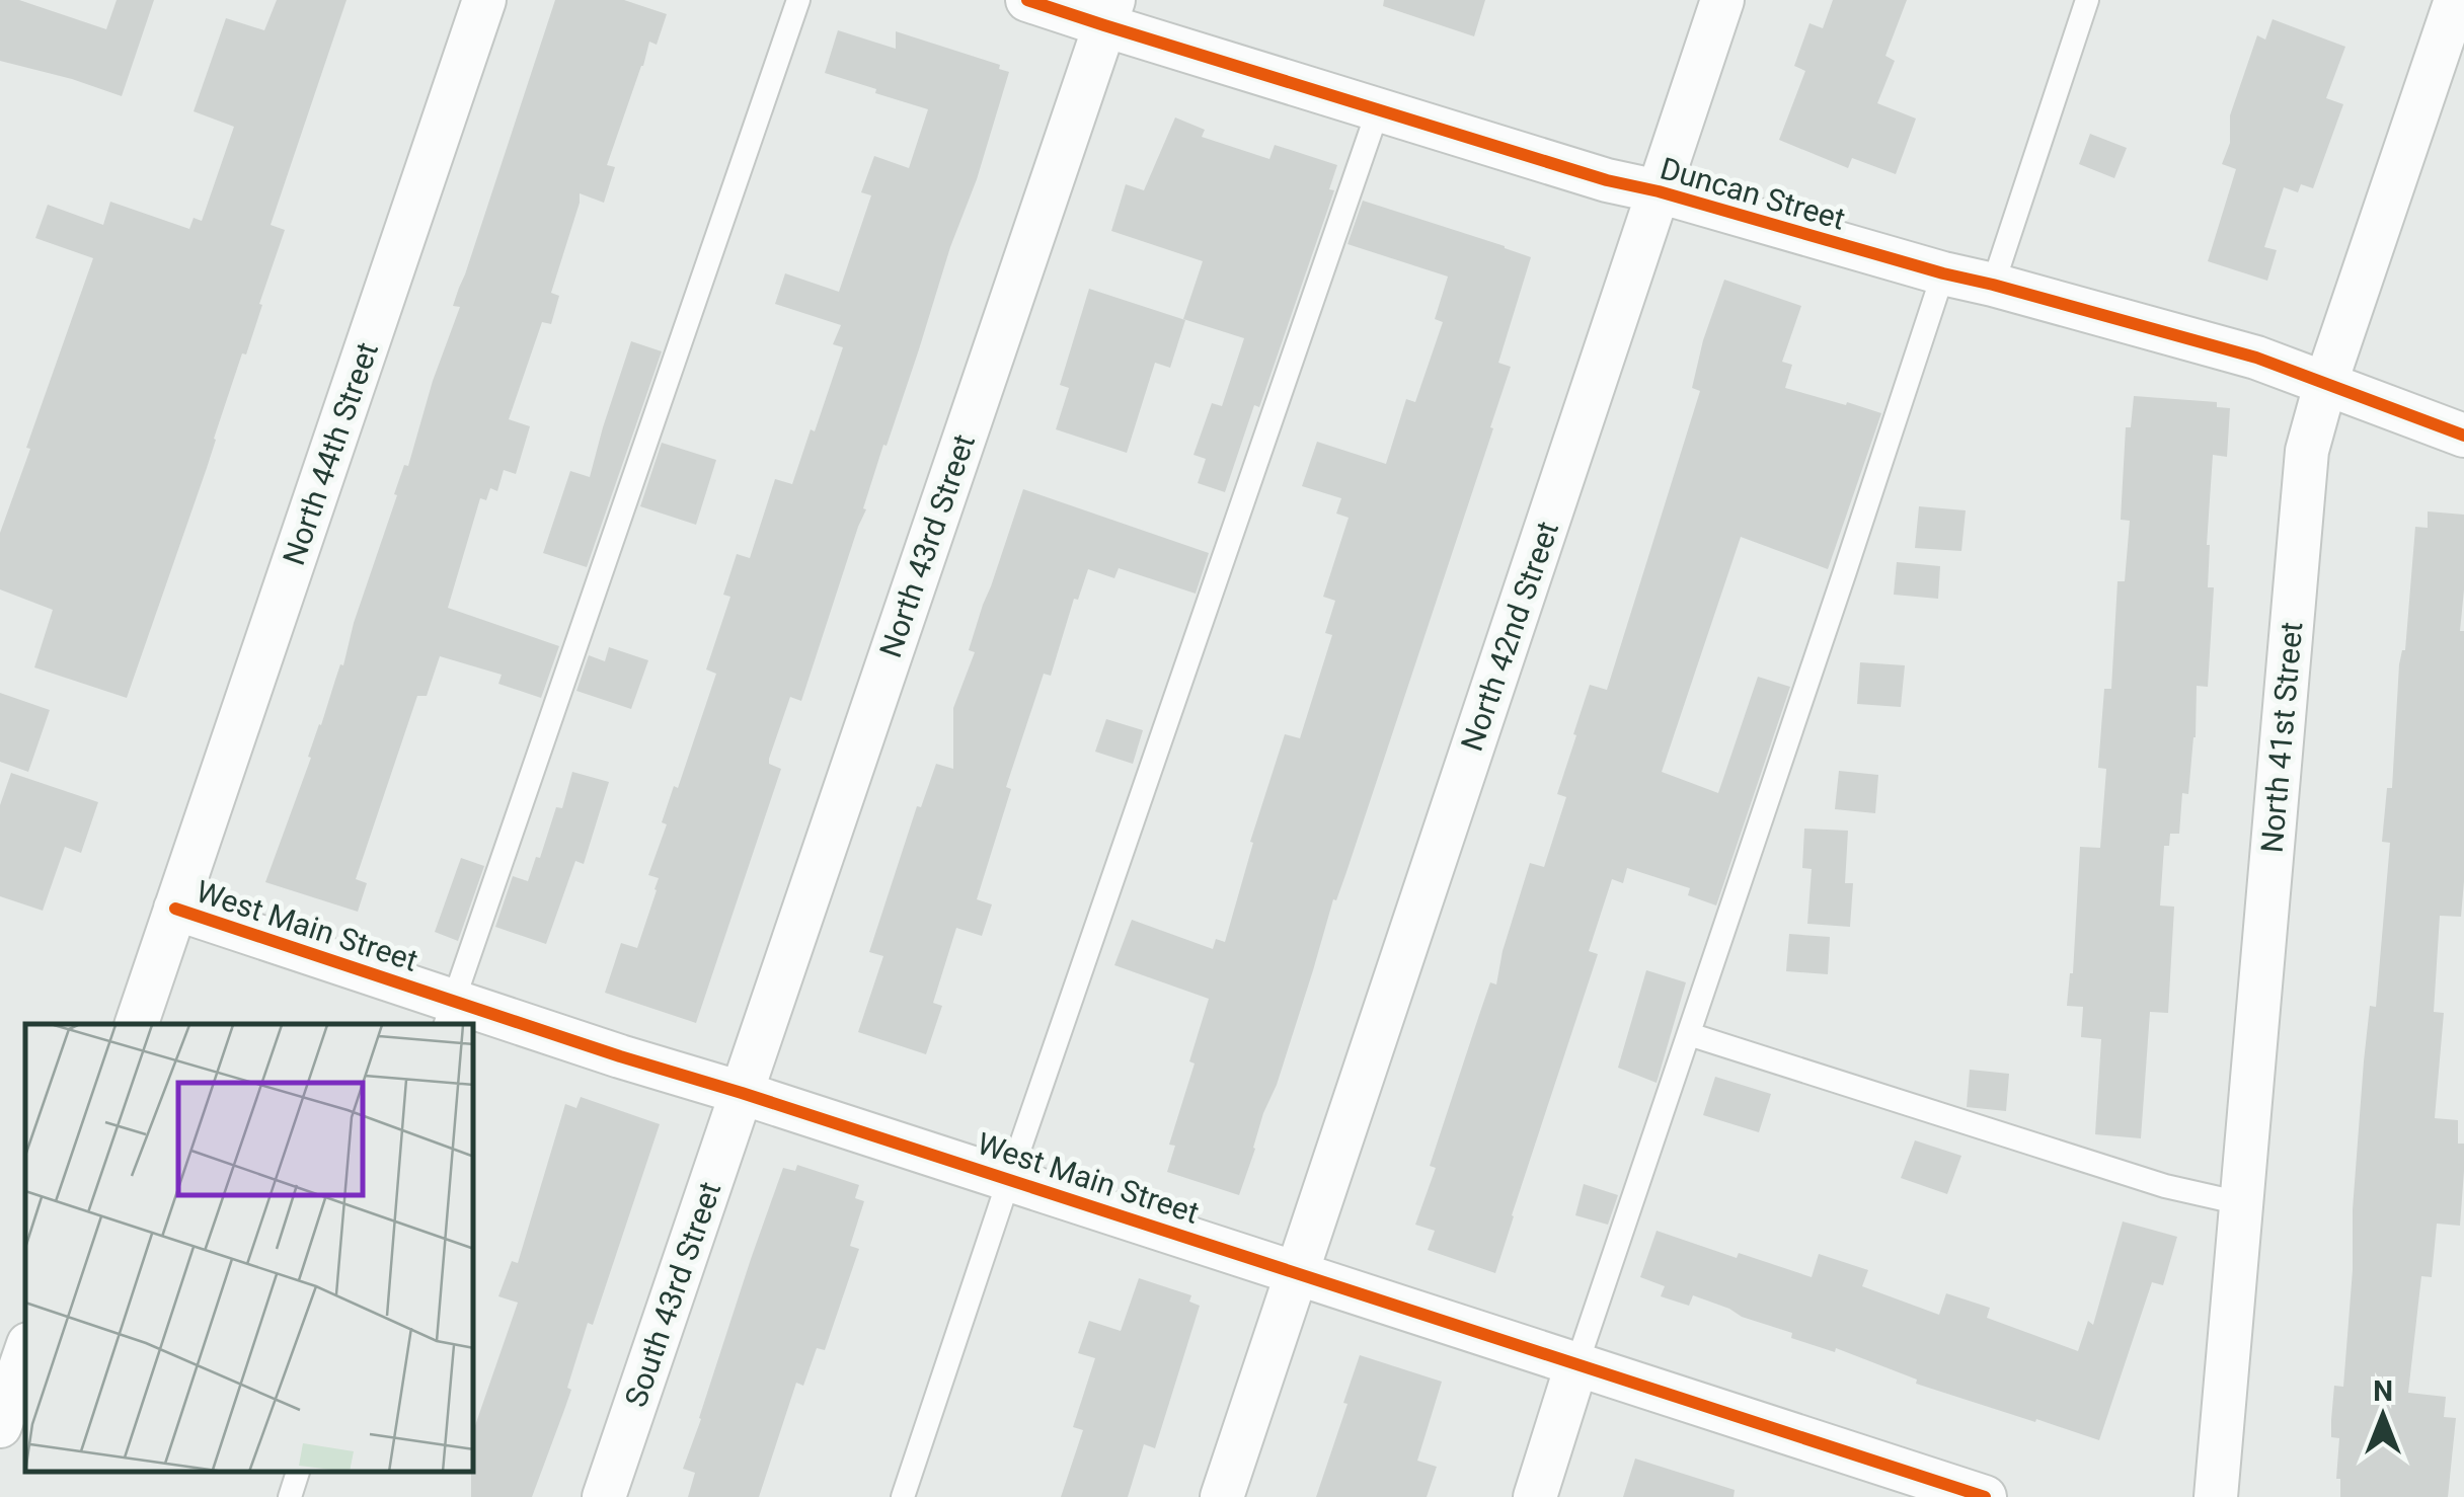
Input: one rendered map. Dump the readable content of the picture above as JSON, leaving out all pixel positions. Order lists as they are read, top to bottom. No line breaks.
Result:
{"streets":{"street":["Duncan Street","North 44th Street","North 43rd Street","North 42nd Street","North 41st Street","West Main Street","South 43rd Street"]},"crossings":[["Duncan Street","North 43rd Street"],["Duncan Street","North 42nd Street"],["Duncan Street","North 41st Street"],["North 44th Street","West Main Street"],["North 43rd Street","West Main Street"],["North 43rd Street","South 43rd Street"],["North 42nd Street","West Main Street"],["West Main Street","South 43rd Street"]],"north":"top"}
